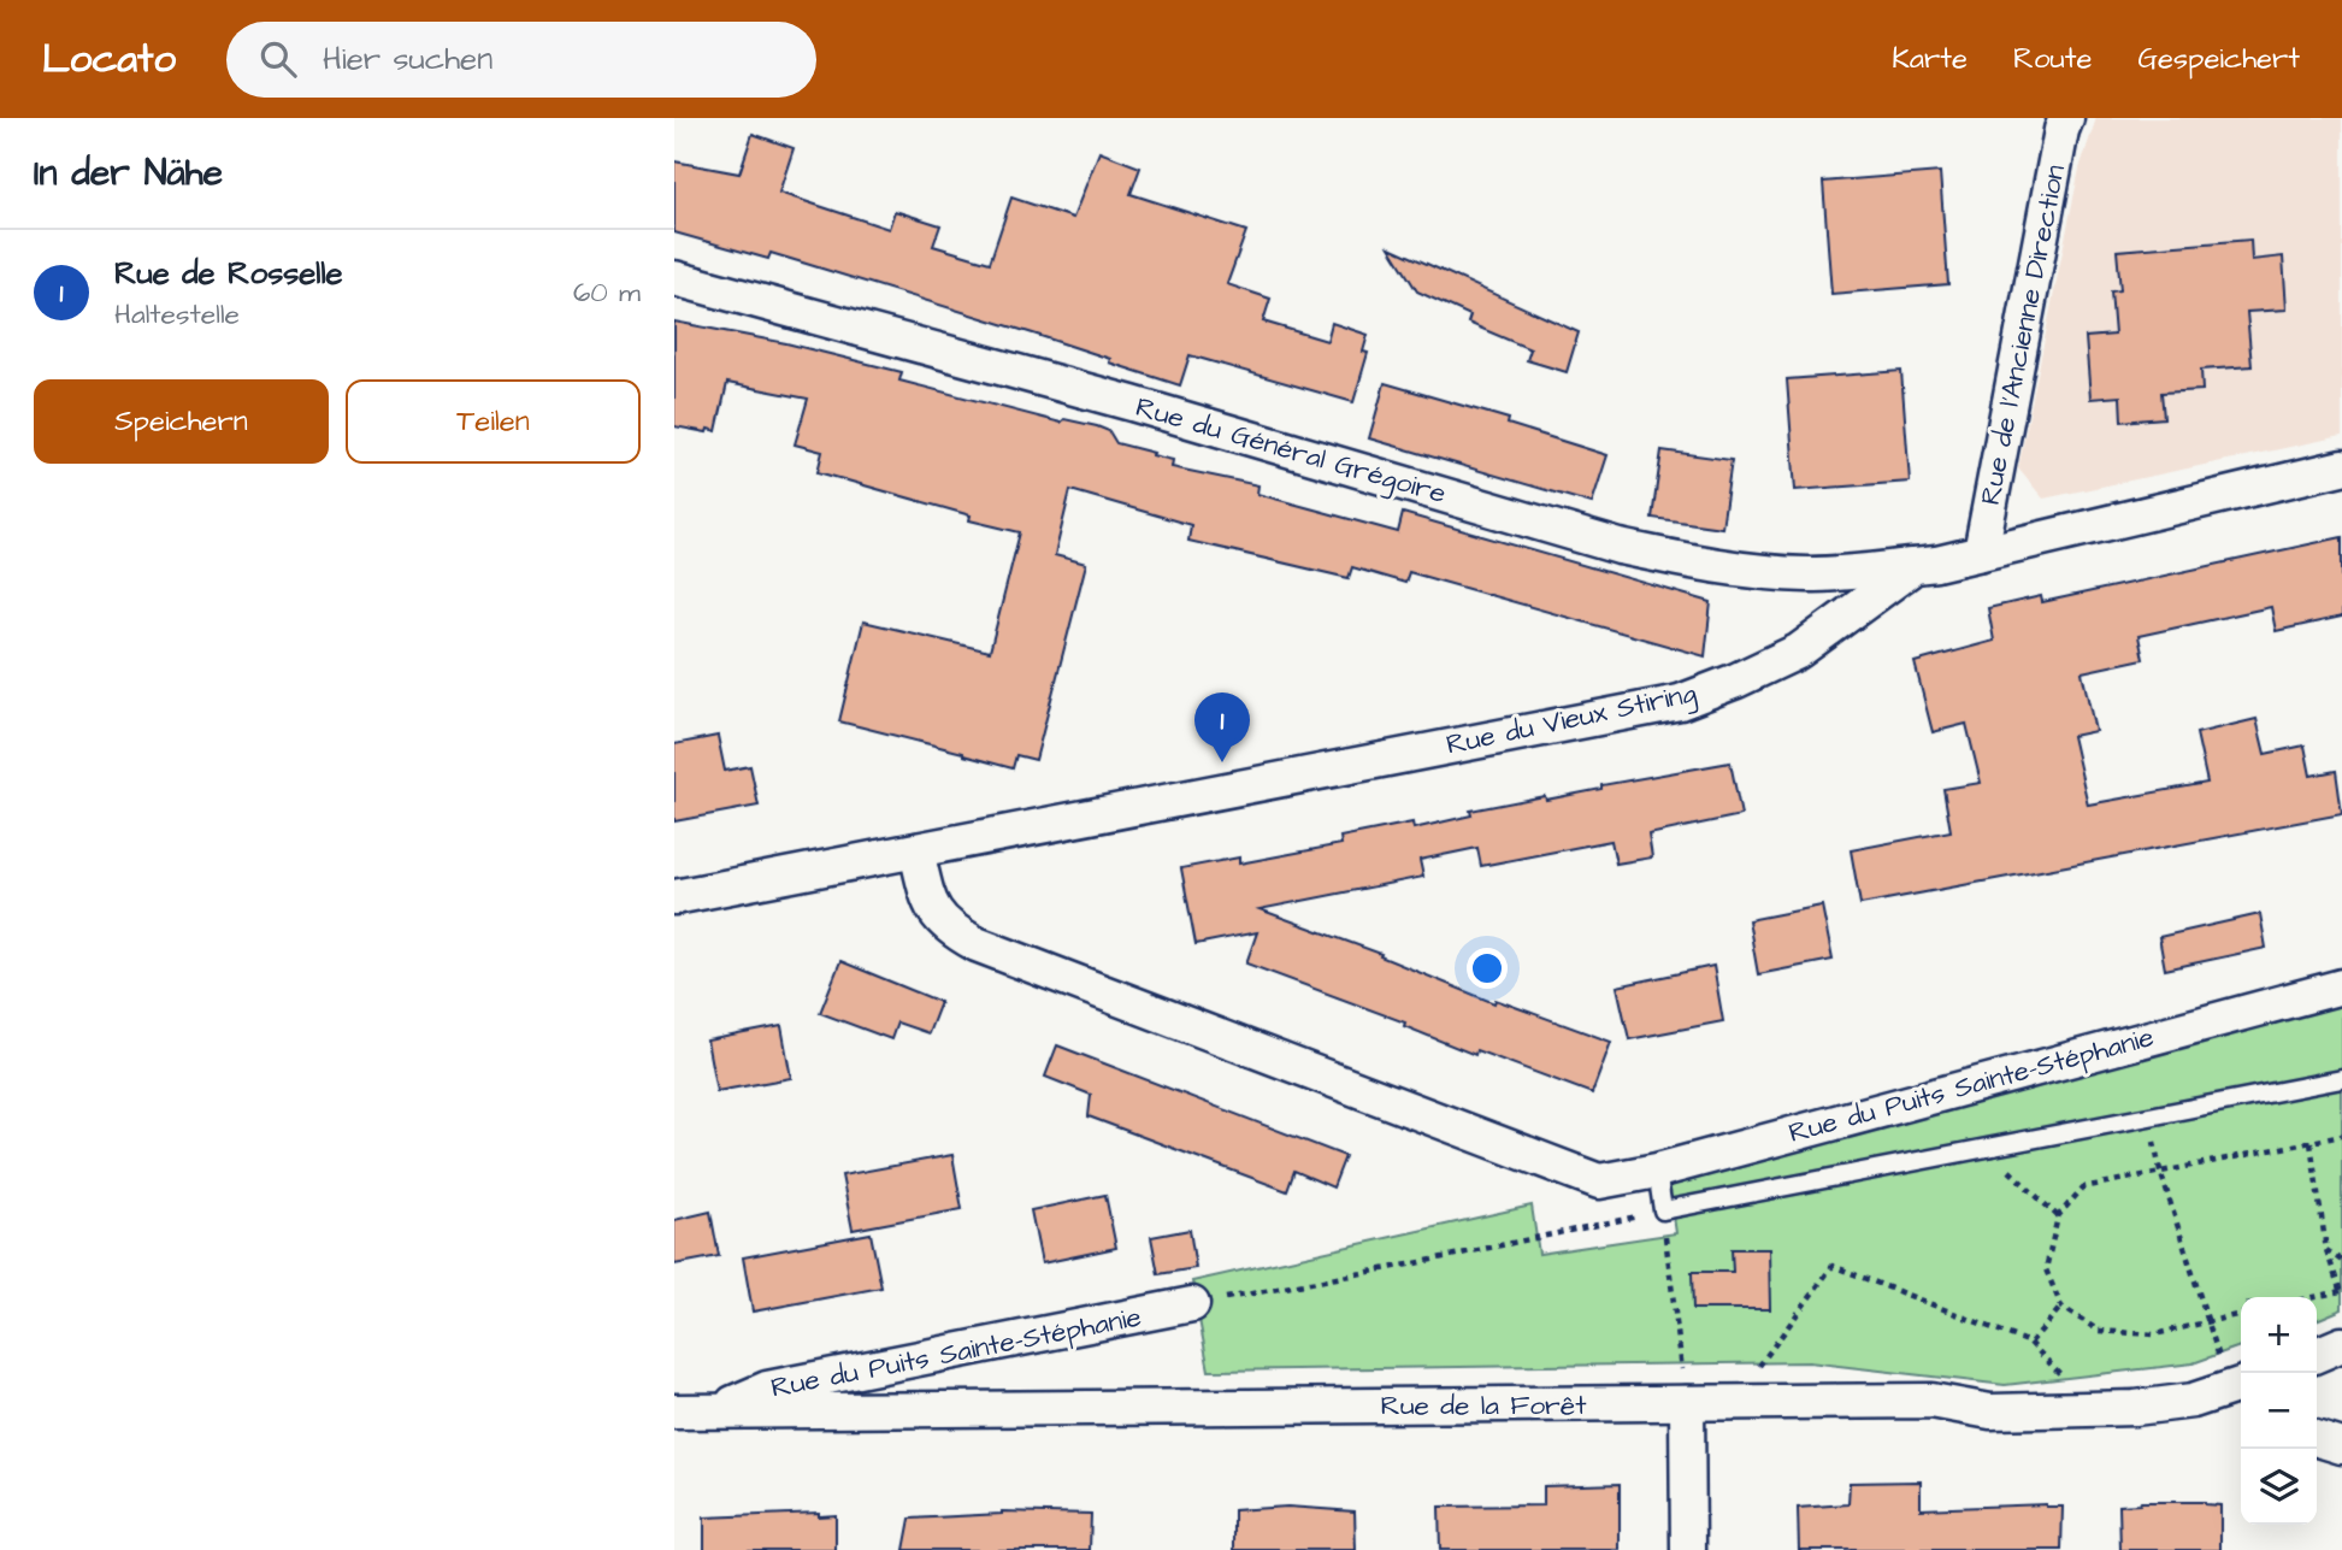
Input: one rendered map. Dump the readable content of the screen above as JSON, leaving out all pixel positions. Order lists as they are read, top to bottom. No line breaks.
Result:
{"streets":{"street":["Rue de l'Ancienne Direction","Rue du Général Grégoire","Rue du Vieux Stiring","Rue du Puits Sainte-Stéphanie","Rue de la Forêt"]},"crossings":[["Rue de l'Ancienne Direction","Rue du Vieux Stiring"],["Rue du Général Grégoire","Rue du Vieux Stiring"],["Rue du Vieux Stiring","Rue du Puits Sainte-Stéphanie"],["Rue du Puits Sainte-Stéphanie","Rue de la Forêt"]],"page":{"header":"Locato","search":"Hier suchen","nav":["Karte","Route","Gespeichert"],"heading":"In der Nähe","list":[{"mark":"1","name":"Rue de Rosselle","note":"Haltestelle","value":"60 m"}],"buttons":["Speichern","Teilen"],"pins":"1","map_buttons":["+","−"]}}
